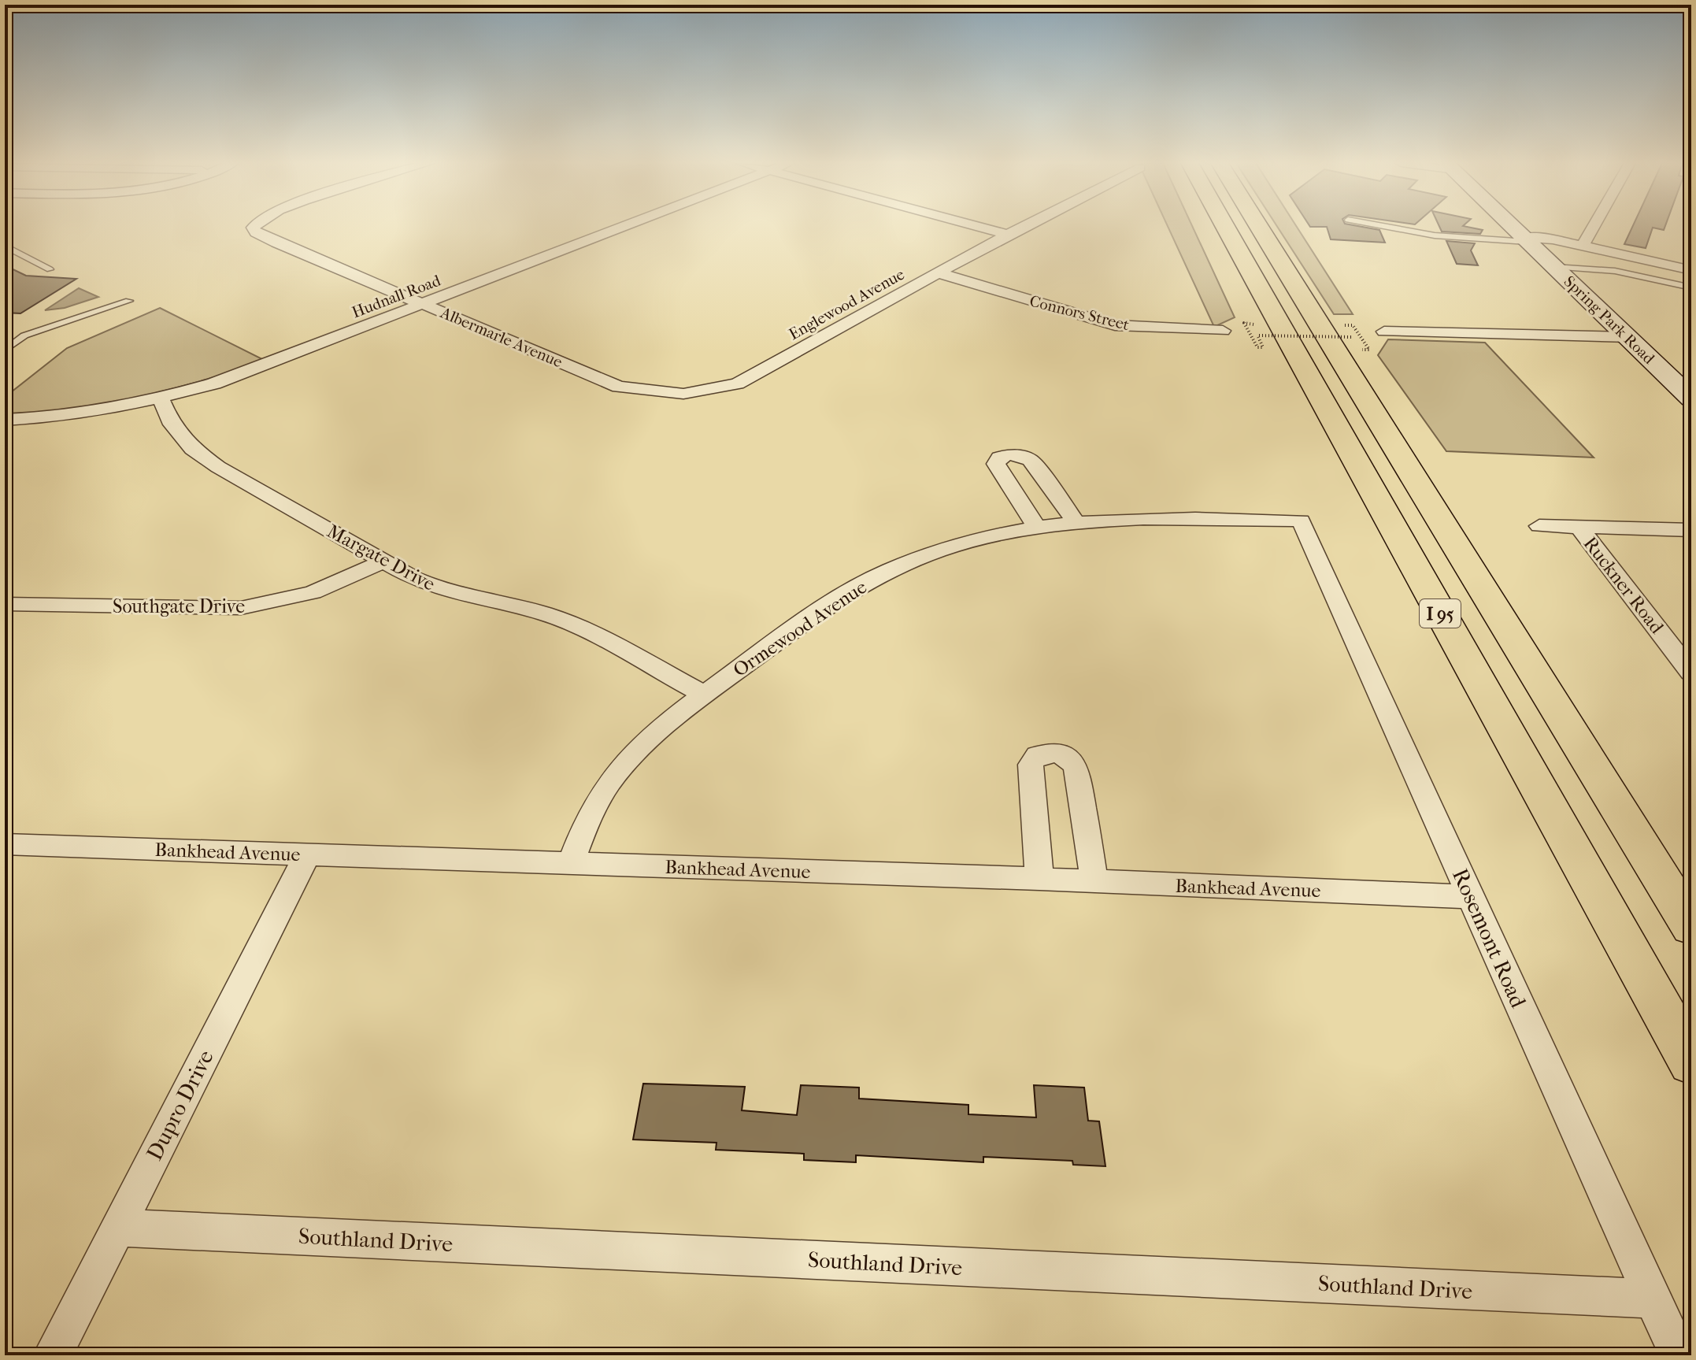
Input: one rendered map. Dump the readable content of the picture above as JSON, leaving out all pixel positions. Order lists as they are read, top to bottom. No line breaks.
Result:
{"streets":{"highway":["I 95"],"main road":["Spring Park Road"],"street":["Hudnall Road","Englewood Avenue","Connors Street","Albermarle Avenue","Margate Drive","Ruckner Road","Southgate Drive","Ormewood Avenue","Bankhead Avenue","Rosemont Road","Dupro Drive","Southland Drive"]},"crossings":[["Hudnall Road","Albermarle Avenue"],["Hudnall Road","Margate Drive"],["Englewood Avenue","Connors Street"],["Englewood Avenue","Albermarle Avenue"],["Margate Drive","Southgate Drive"],["Margate Drive","Ormewood Avenue"],["Ormewood Avenue","Bankhead Avenue"],["Ormewood Avenue","Rosemont Road"],["Bankhead Avenue","Rosemont Road"],["Bankhead Avenue","Dupro Drive"],["Rosemont Road","Southland Drive"],["Dupro Drive","Southland Drive"]]}
